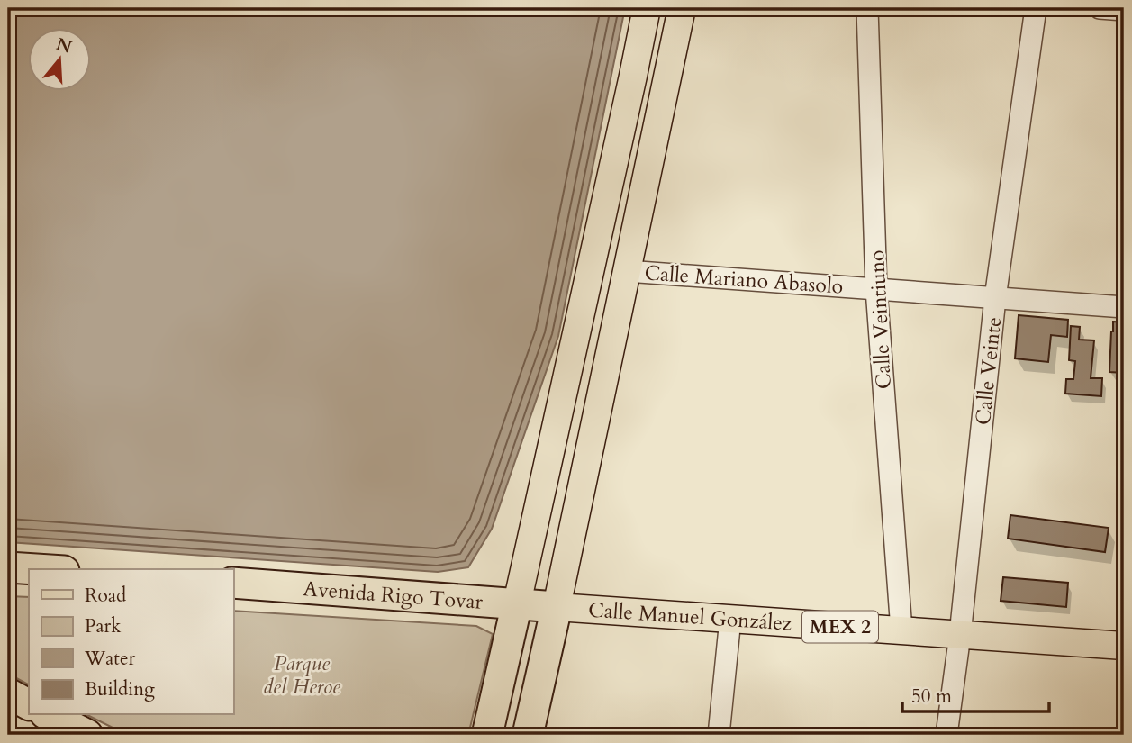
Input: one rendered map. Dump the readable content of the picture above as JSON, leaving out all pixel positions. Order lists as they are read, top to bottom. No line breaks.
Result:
{"streets":{"highway":["Avenida Rigo Tovar","MEX 2"],"main road":["Calle Manuel González"],"street":["Calle Mariano Abasolo","Calle Veintiuno","Calle Veinte"]},"crossings":[["Calle Mariano Abasolo","Calle Veintiuno"],["Calle Mariano Abasolo","Calle Veinte"],["Calle Veintiuno","Calle Manuel González"],["Calle Veinte","Calle Manuel González"],["Avenida Rigo Tovar","Calle Manuel González"]],"parks":["Parque del Heroe"],"legend":["Road","Park","Water","Building"],"scale_bar":"50 m","north":"top"}
